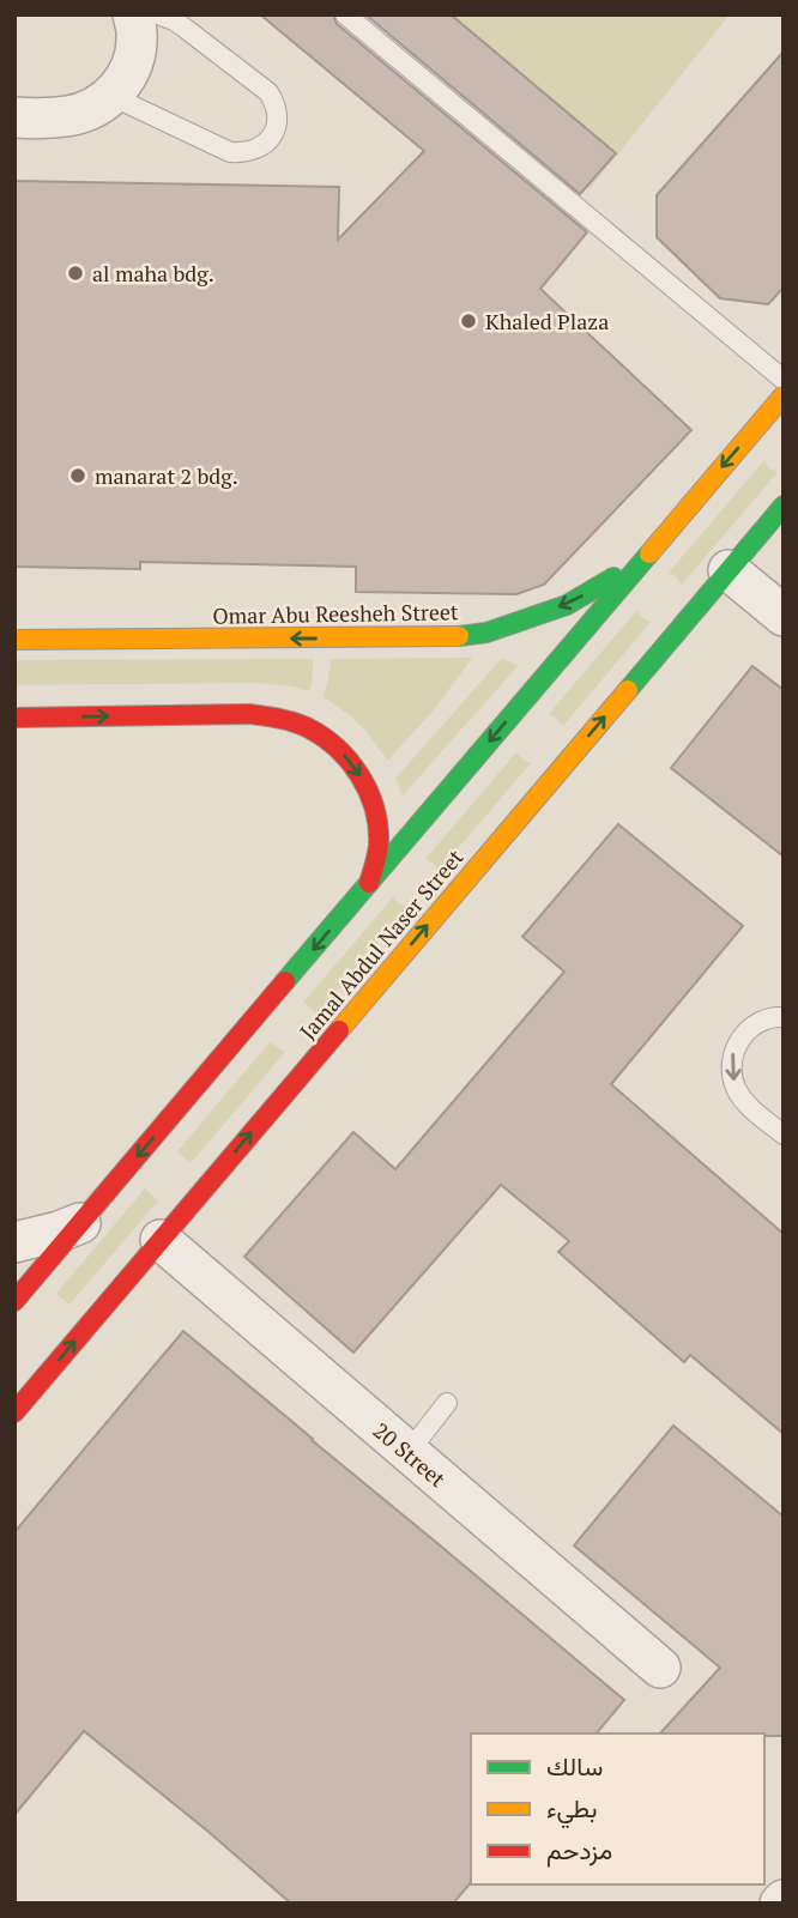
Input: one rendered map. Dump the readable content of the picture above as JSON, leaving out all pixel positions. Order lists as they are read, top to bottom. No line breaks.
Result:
{"streets":{"street":["Omar Abu Reesheh Street","Jamal Abdul Naser Street","20 Street"]},"crossings":[["Jamal Abdul Naser Street","20 Street"]],"one_way":["Omar Abu Reesheh Street"],"places":["al maha bdg.","Khaled Plaza","manarat 2 bdg."],"legend":["سالك","بطيء","مزدحم"]}
